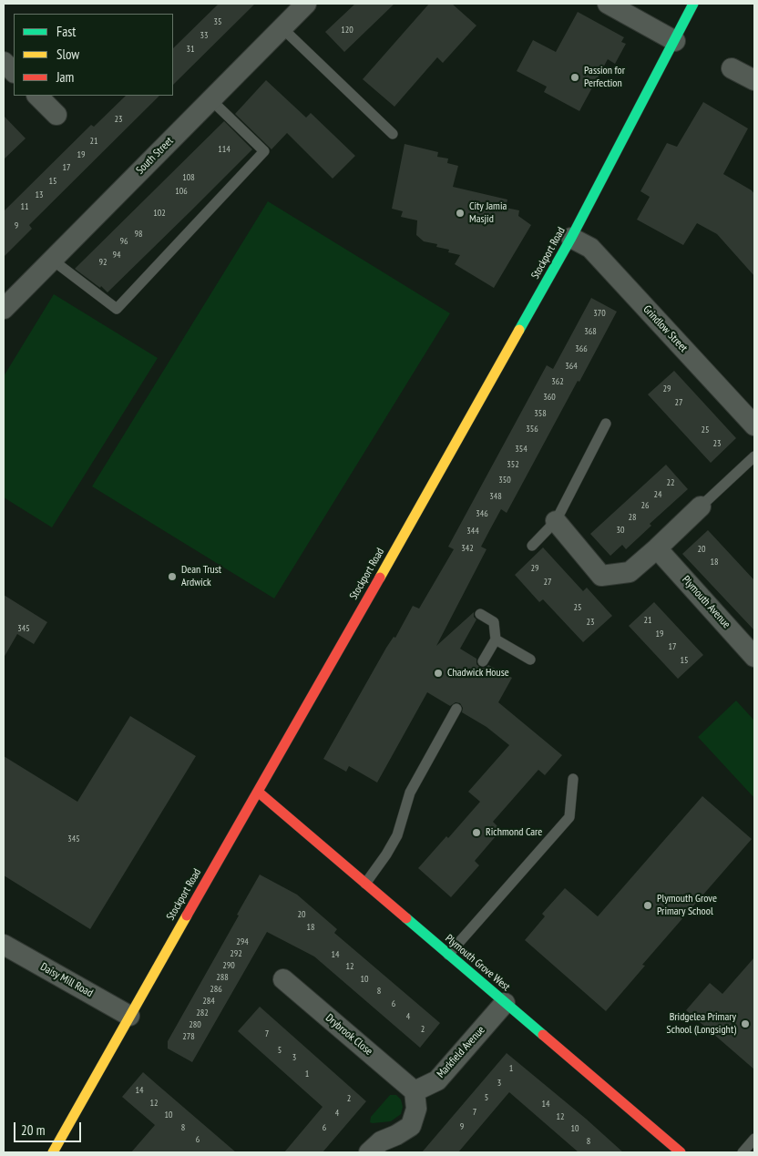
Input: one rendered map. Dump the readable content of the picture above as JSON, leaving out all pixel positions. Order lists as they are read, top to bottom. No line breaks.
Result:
{"streets":{"main road":["Stockport Road","Plymouth Grove West"],"street":["South Street","Grindlow Street","Plymouth Avenue","Daisy Mill Road","Drybrook Close","Markfield Avenue"]},"crossings":[["Stockport Road","Grindlow Street"],["Stockport Road","Plymouth Grove West"],["Stockport Road","Daisy Mill Road"],["Plymouth Grove West","Markfield Avenue"],["Drybrook Close","Markfield Avenue"]],"places":["Passion for Perfection","City Jamia Masjid","Dean Trust Ardwick","Chadwick House","Richmond Care","Plymouth Grove Primary School","Bridgelea Primary School (Longsight)"],"house_numbers":["35","120","33","31","23","21","114","19","17","108","15","106","13","11","102","9","98","96","94","92","370","368","366","364","362","29","360","27","358","356","25","23","354","352","350","22","24","348","26","346","28","30","344","342","20","18","29","27","25","21","23","345","19","17","15","345","20","18","294","292","14","290","12","288","10","286","8","284","6","282","4","280","2","7","278","5","3","1","1","3","14","5","2","12","14","7","4","10","12","9","8","6","10","6","8"],"legend":["Fast","Slow","Jam"],"scale_bar":"20 m"}
